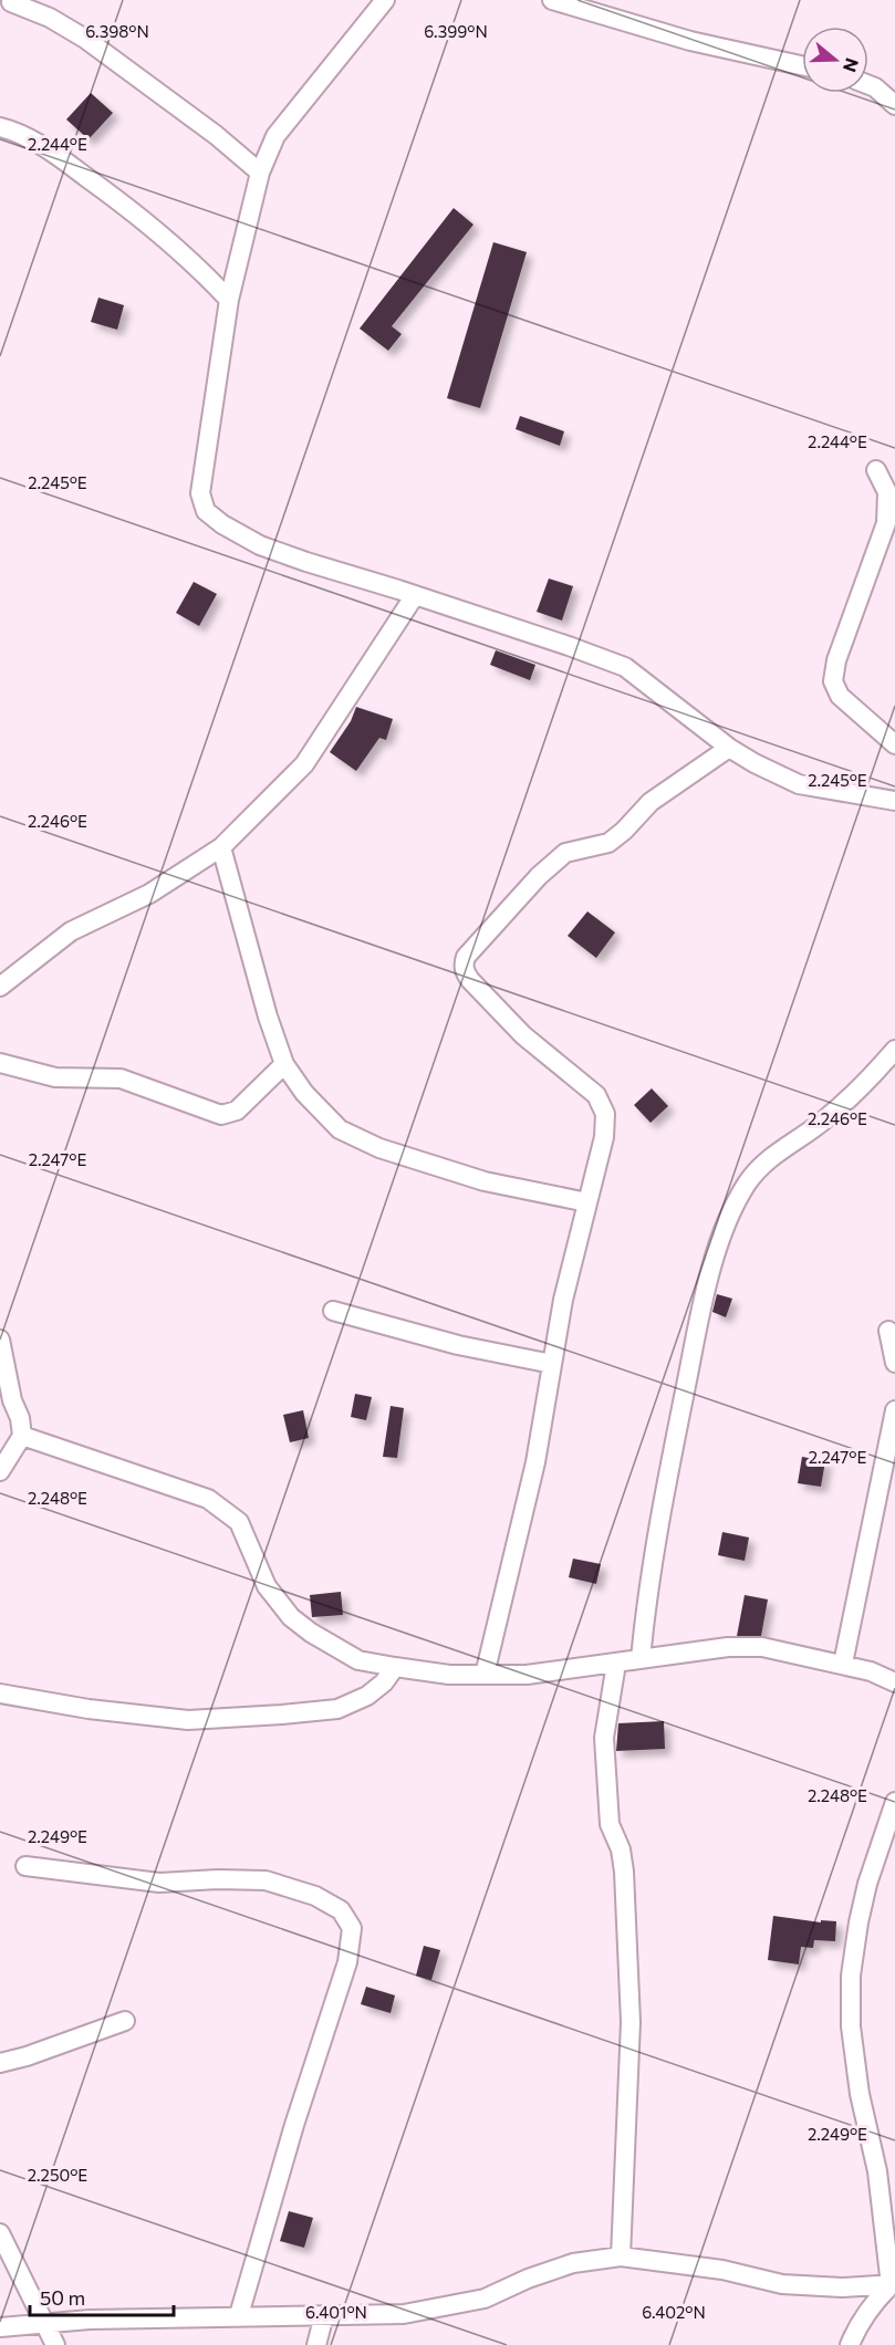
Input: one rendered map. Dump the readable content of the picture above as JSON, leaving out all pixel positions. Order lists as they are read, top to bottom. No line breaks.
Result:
{"scale_bar":"50 m","north":"right","coordinates":["6.398°N","6.399°N","2.244°E","2.245°E","2.246°E","2.247°E","2.248°E","2.249°E","2.250°E","6.401°N","6.402°N"]}
